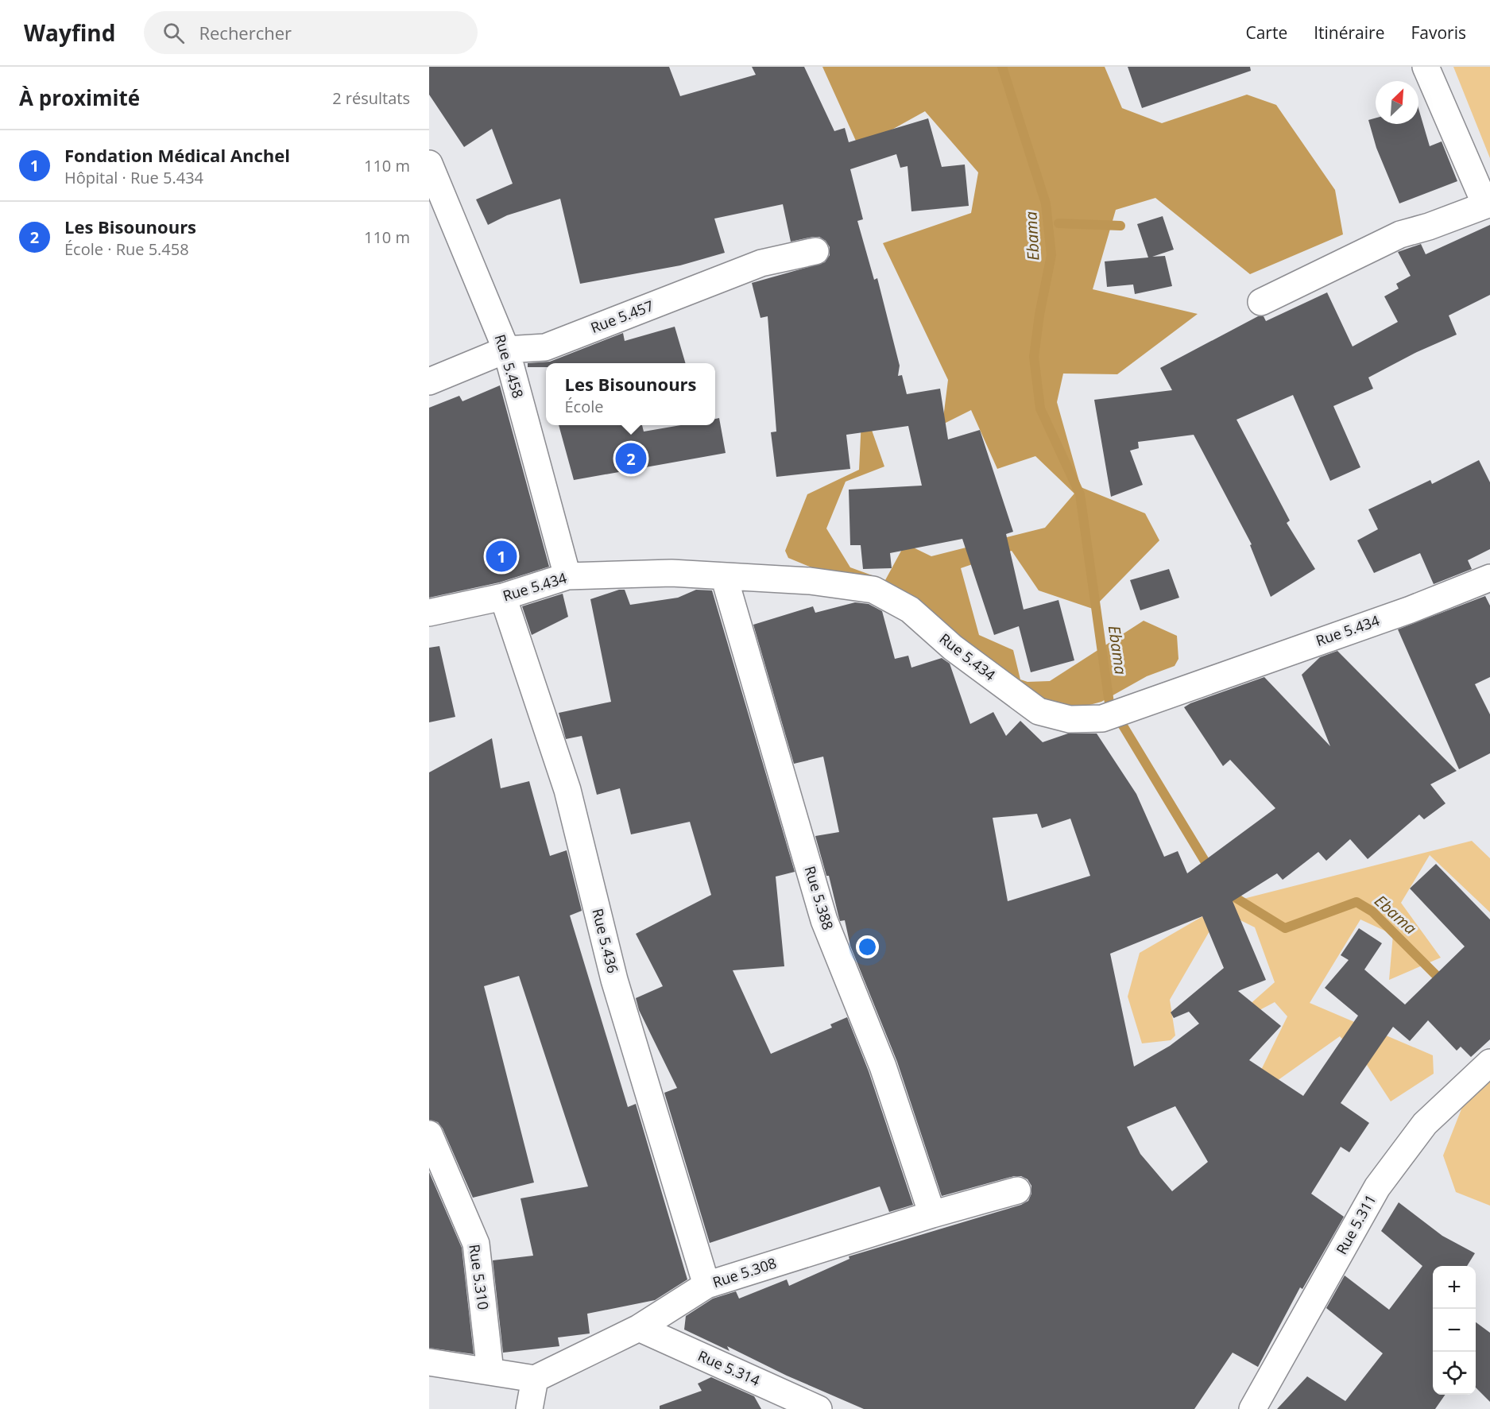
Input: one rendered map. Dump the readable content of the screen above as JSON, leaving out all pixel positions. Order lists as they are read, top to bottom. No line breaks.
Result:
{"streets":{"street":["Rue 5.457","Rue 5.458","Rue 5.434","Rue 5.388","Rue 5.436","Rue 5.311","Rue 5.308","Rue 5.310","Rue 5.314"]},"crossings":[["Rue 5.457","Rue 5.458"],["Rue 5.458","Rue 5.434"],["Rue 5.434","Rue 5.388"],["Rue 5.434","Rue 5.436"],["Rue 5.388","Rue 5.308"],["Rue 5.436","Rue 5.308"],["Rue 5.308","Rue 5.314"]],"water":["Ebama"],"north":"top right","page":{"header":"Wayfind","search":"Rechercher","nav":["Carte","Itinéraire","Favoris"],"heading":["À proximité","2 résultats"],"list":[{"mark":"1","name":"Fondation Médical Anchel","note":"Hôpital · Rue 5.434","value":"110 m"},{"mark":"2","name":"Les Bisounours","note":"École · Rue 5.458","value":"110 m"}],"popup":["Les Bisounours","École"],"pins":["2","1"],"map_buttons":["+","−"]}}
